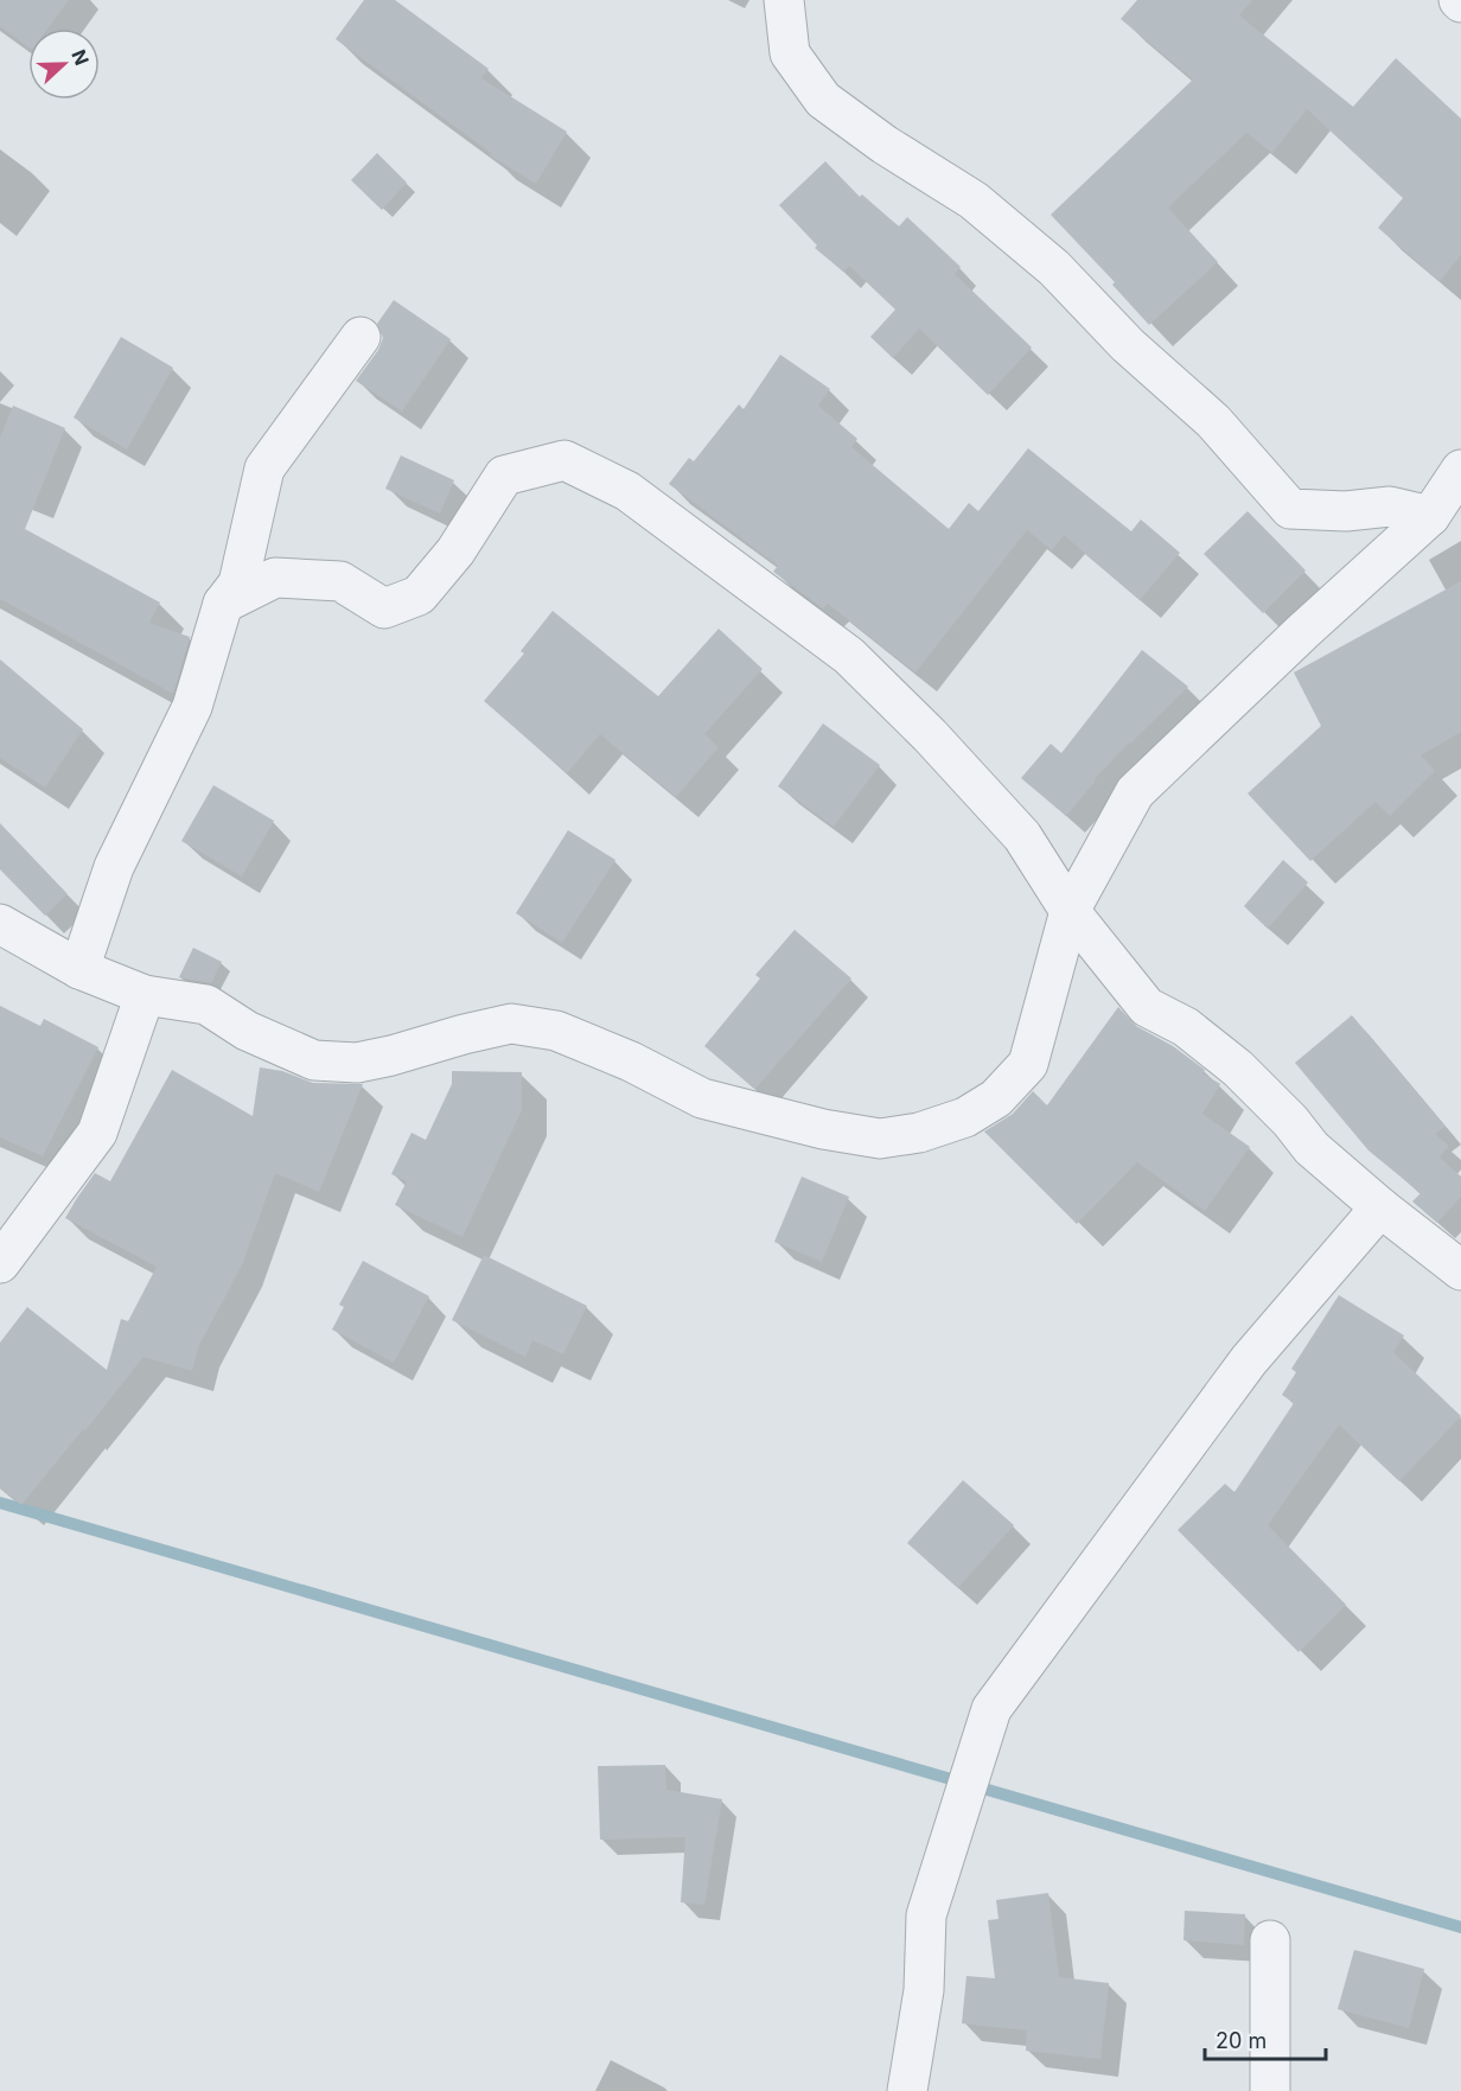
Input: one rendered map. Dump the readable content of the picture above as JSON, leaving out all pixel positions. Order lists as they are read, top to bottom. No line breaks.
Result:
{"scale_bar":"20 m","north":"right"}
